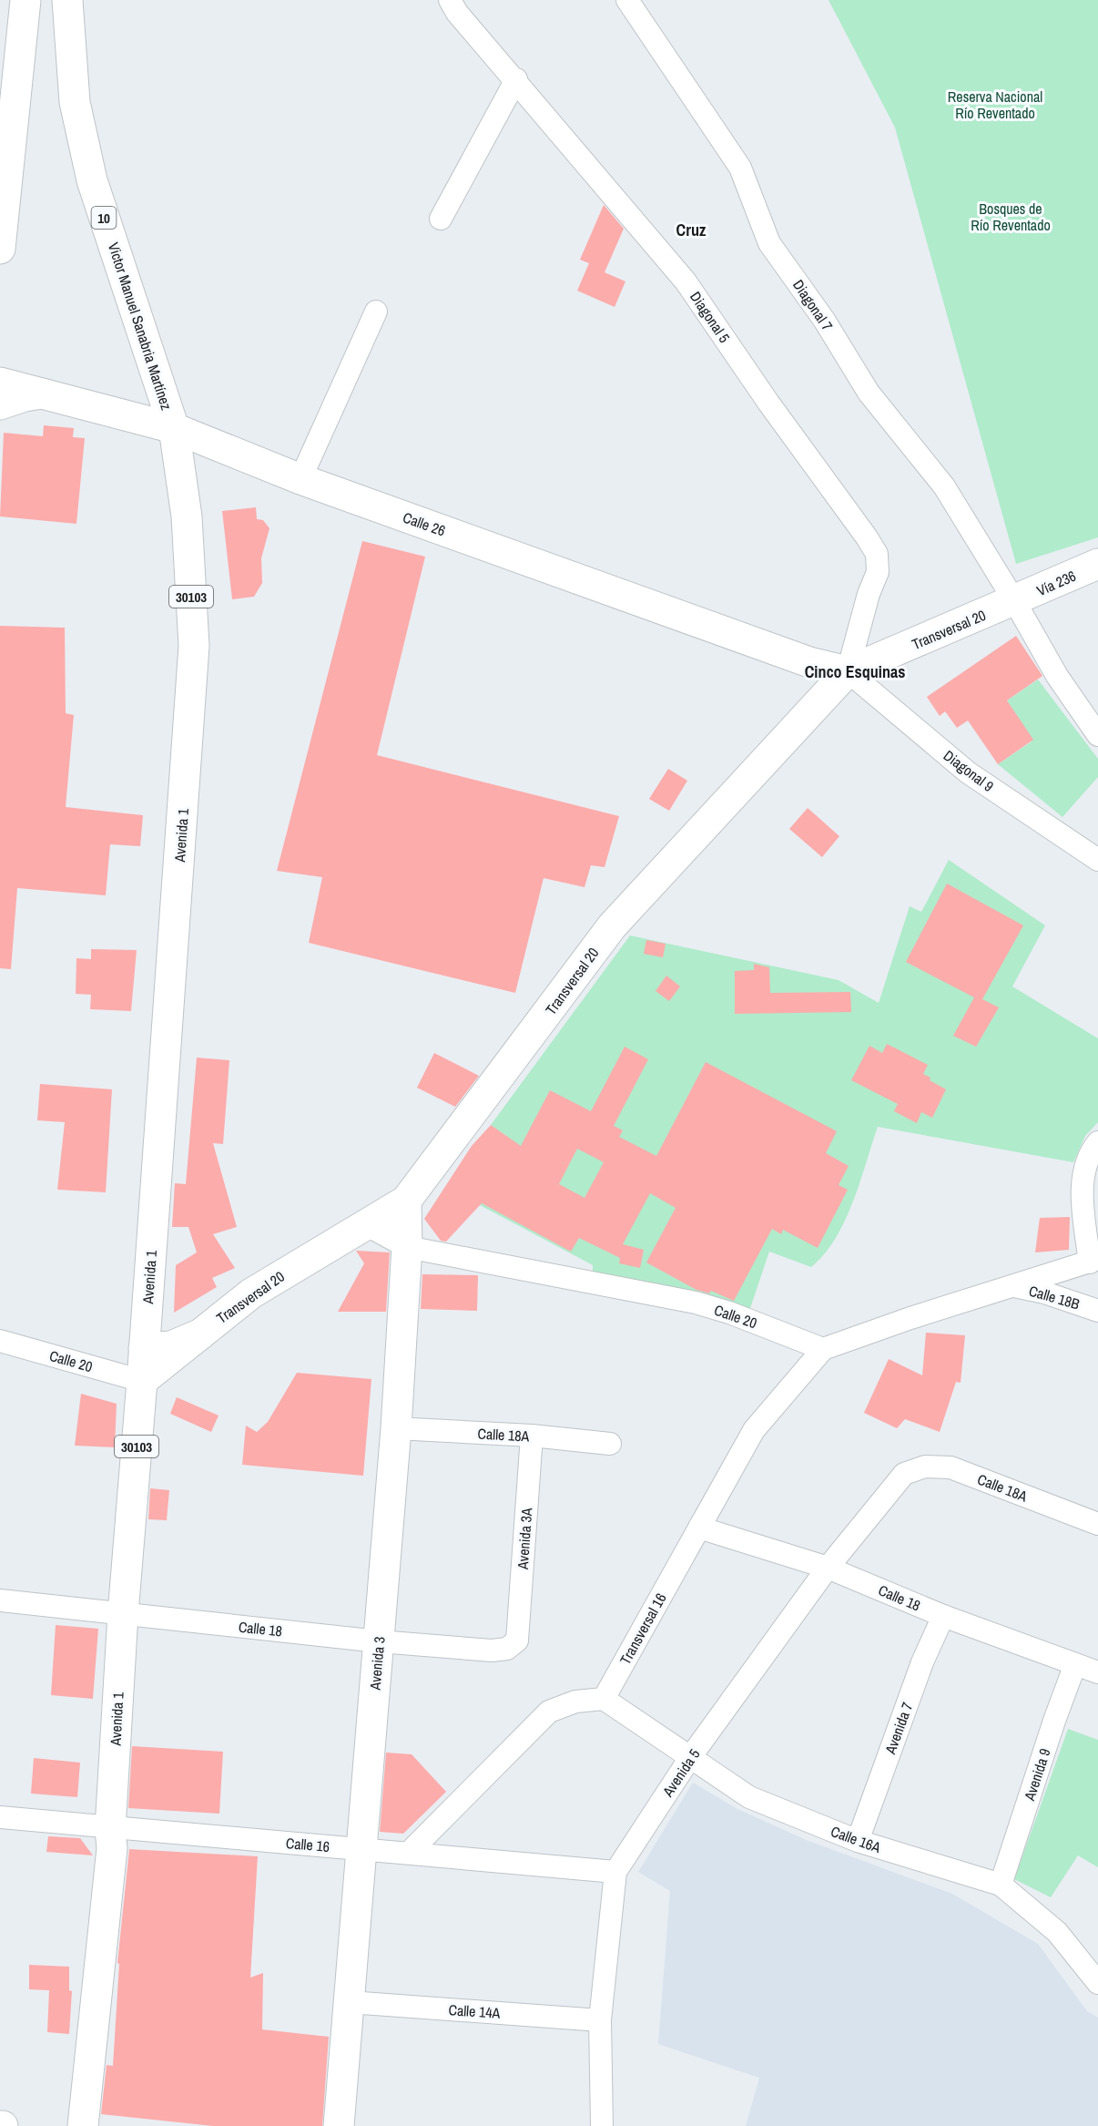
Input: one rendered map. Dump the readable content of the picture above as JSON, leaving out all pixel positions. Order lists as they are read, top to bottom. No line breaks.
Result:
{"streets":{"main road":["10","Victor Manuel Sanabria Martínez","Calle 26","Vía 236","30103","Transversal 20","Avenida 1","Avenida 3"],"street":["Diagonal 7","Diagonal 5","Diagonal 9","Calle 18B","Calle 20","Calle 18A","Avenida 3A","Calle 18","Transversal 16","Avenida 7","Avenida 5","Avenida 9","Calle 16A","Calle 16","Calle 14A"]},"crossings":[["Diagonal 7","Vía 236"],["Diagonal 7","Transversal 20"],["Diagonal 5","Calle 26"],["Diagonal 5","Transversal 20"],["Diagonal 5","Diagonal 9"],["Victor Manuel Sanabria Martínez","Calle 26"],["Victor Manuel Sanabria Martínez","Avenida 1"],["Calle 26","Transversal 20"],["Calle 26","Diagonal 9"],["Calle 26","Avenida 1"],["Vía 236","Transversal 20"],["Transversal 20","Diagonal 9"],["Transversal 20","Avenida 1"],["Transversal 20","Calle 20"],["Transversal 20","Avenida 3"],["Avenida 1","Calle 20"],["Avenida 1","Calle 18"],["Avenida 1","Calle 16"],["Calle 20","Transversal 16"],["Calle 20","Avenida 3"],["Calle 18A","Avenida 3A"],["Calle 18A","Avenida 3"],["Calle 18A","Avenida 5"],["Avenida 3A","Calle 18"],["Calle 18","Transversal 16"],["Calle 18","Avenida 3"],["Calle 18","Avenida 7"],["Calle 18","Avenida 5"],["Calle 18","Avenida 9"],["Transversal 16","Calle 16A"],["Avenida 3","Calle 16"],["Avenida 3","Calle 14A"],["Avenida 7","Calle 16A"],["Avenida 5","Calle 16A"],["Avenida 5","Calle 16"],["Avenida 5","Calle 14A"],["Avenida 9","Calle 16A"]],"districts":["Cruz","Cinco Esquinas"],"parks":["Reserva Nacional Río Reventado","Bosques de Río Reventado"]}
